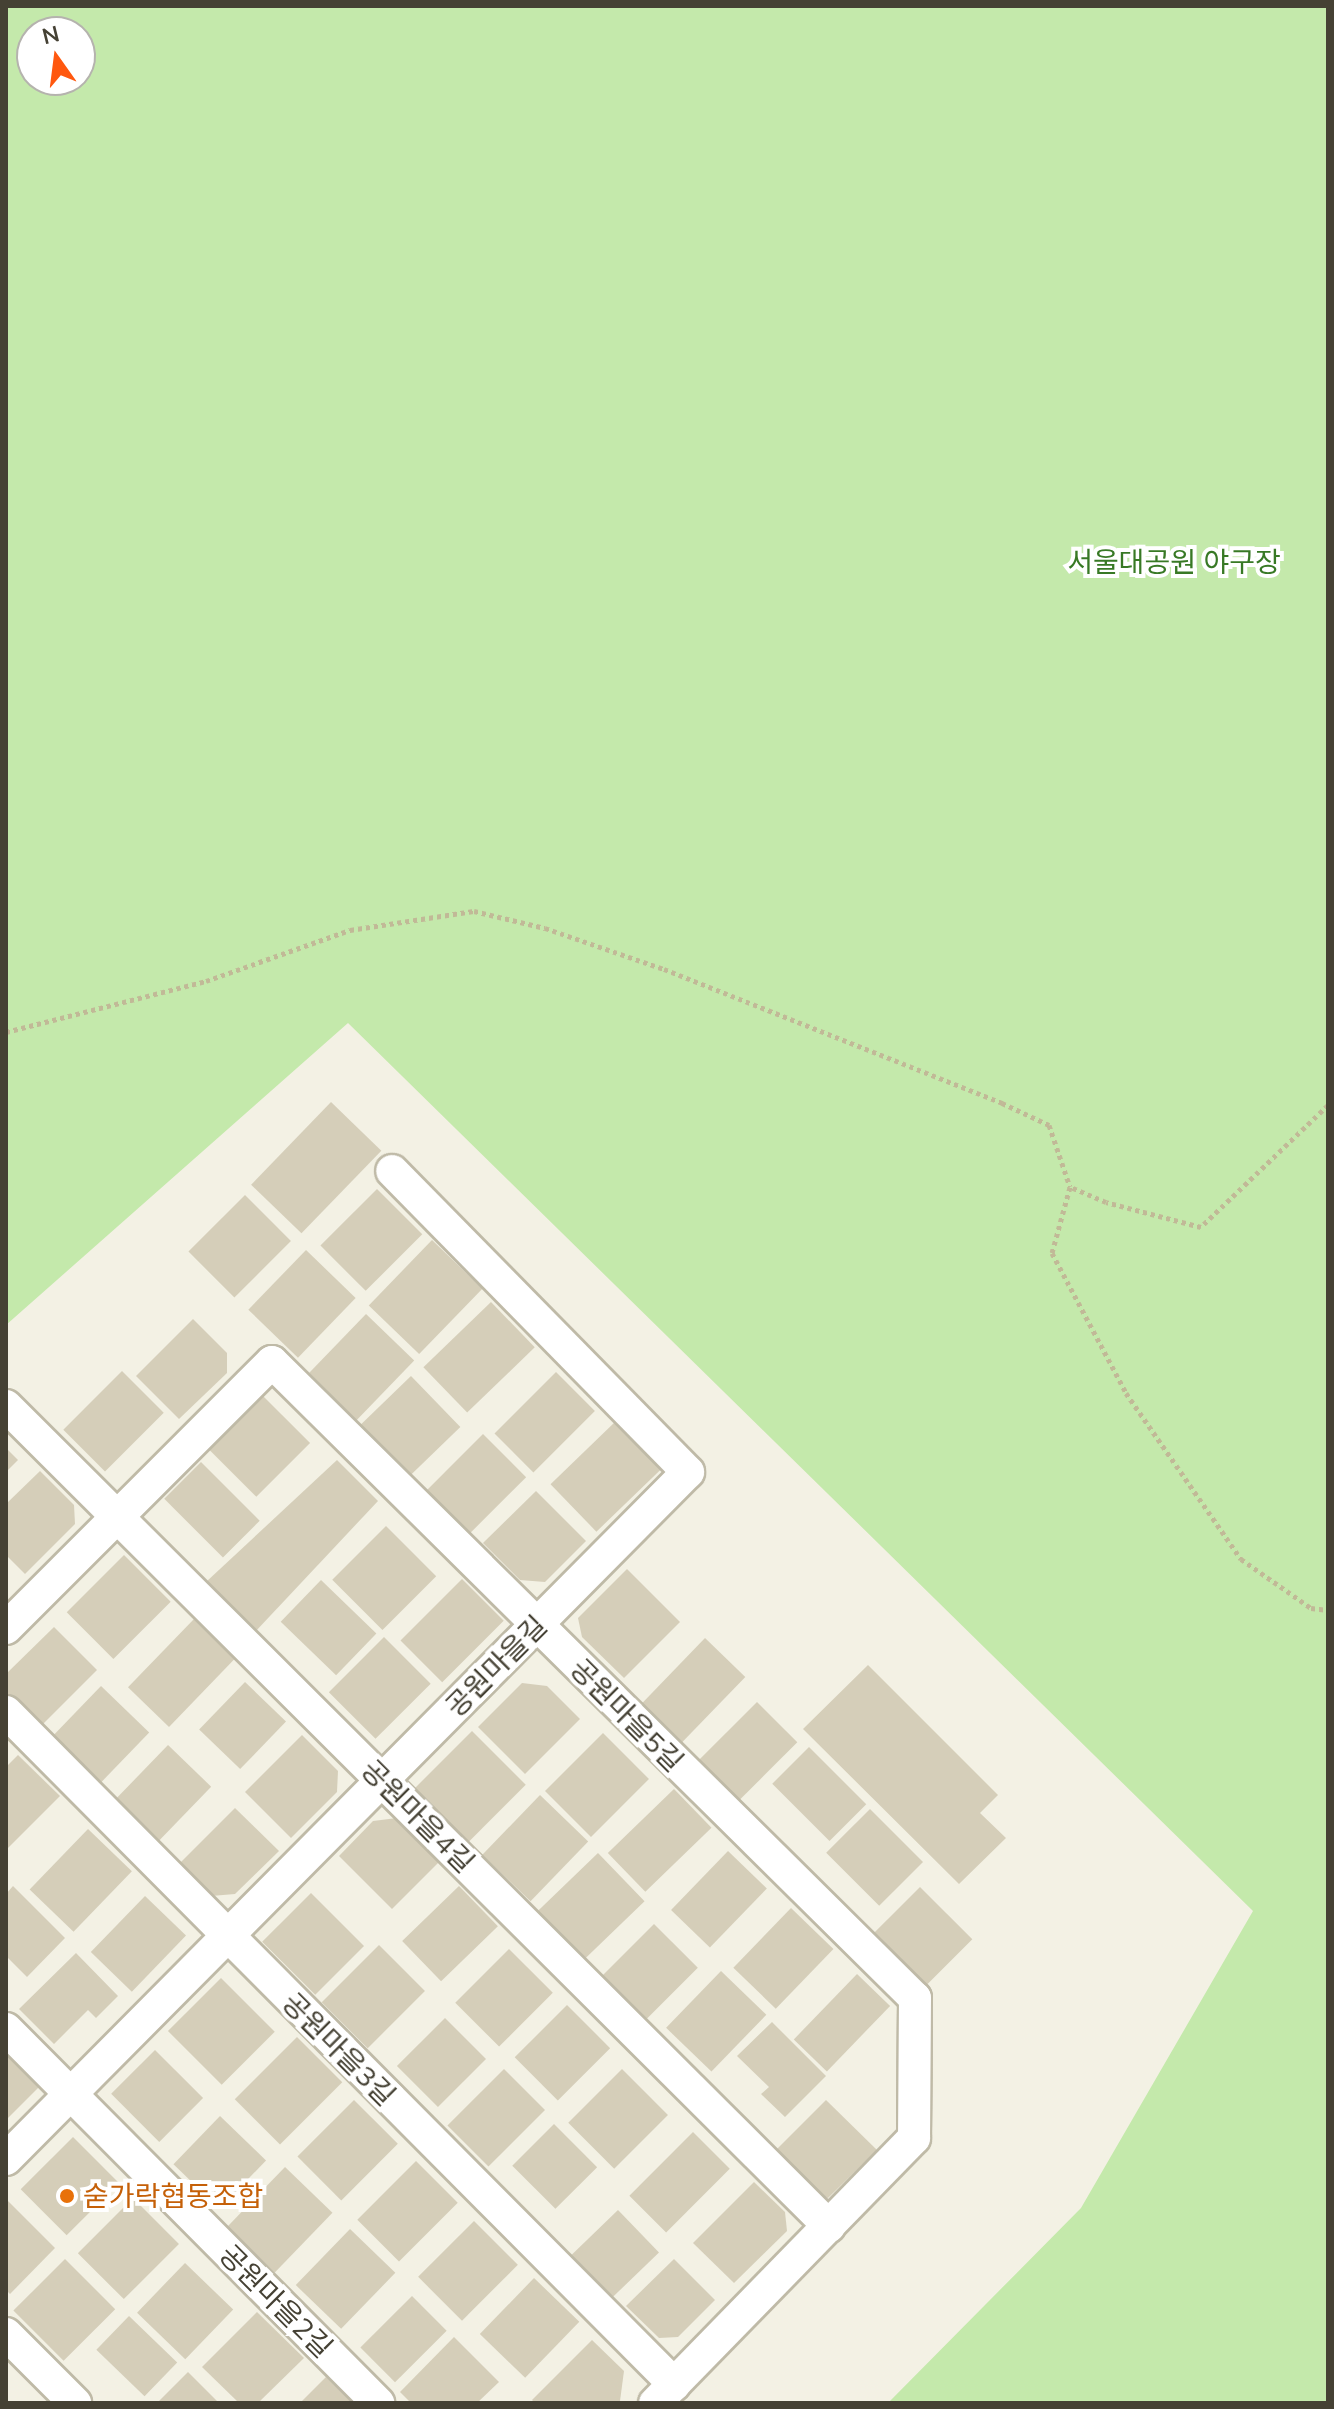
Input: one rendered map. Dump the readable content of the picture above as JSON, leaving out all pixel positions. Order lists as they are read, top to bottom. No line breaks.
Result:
{"streets":{"street":["공원마을길","공원마을5길","공원마을4길","공원마을3길","공원마을2길"]},"crossings":[["공원마을길","공원마을5길"],["공원마을길","공원마을4길"],["공원마을길","공원마을3길"],["공원마을길","공원마을2길"],["공원마을5길","공원마을4길"]],"parks":["서울대공원 야구장"],"places":["숟가락협동조합"],"north":"top"}
